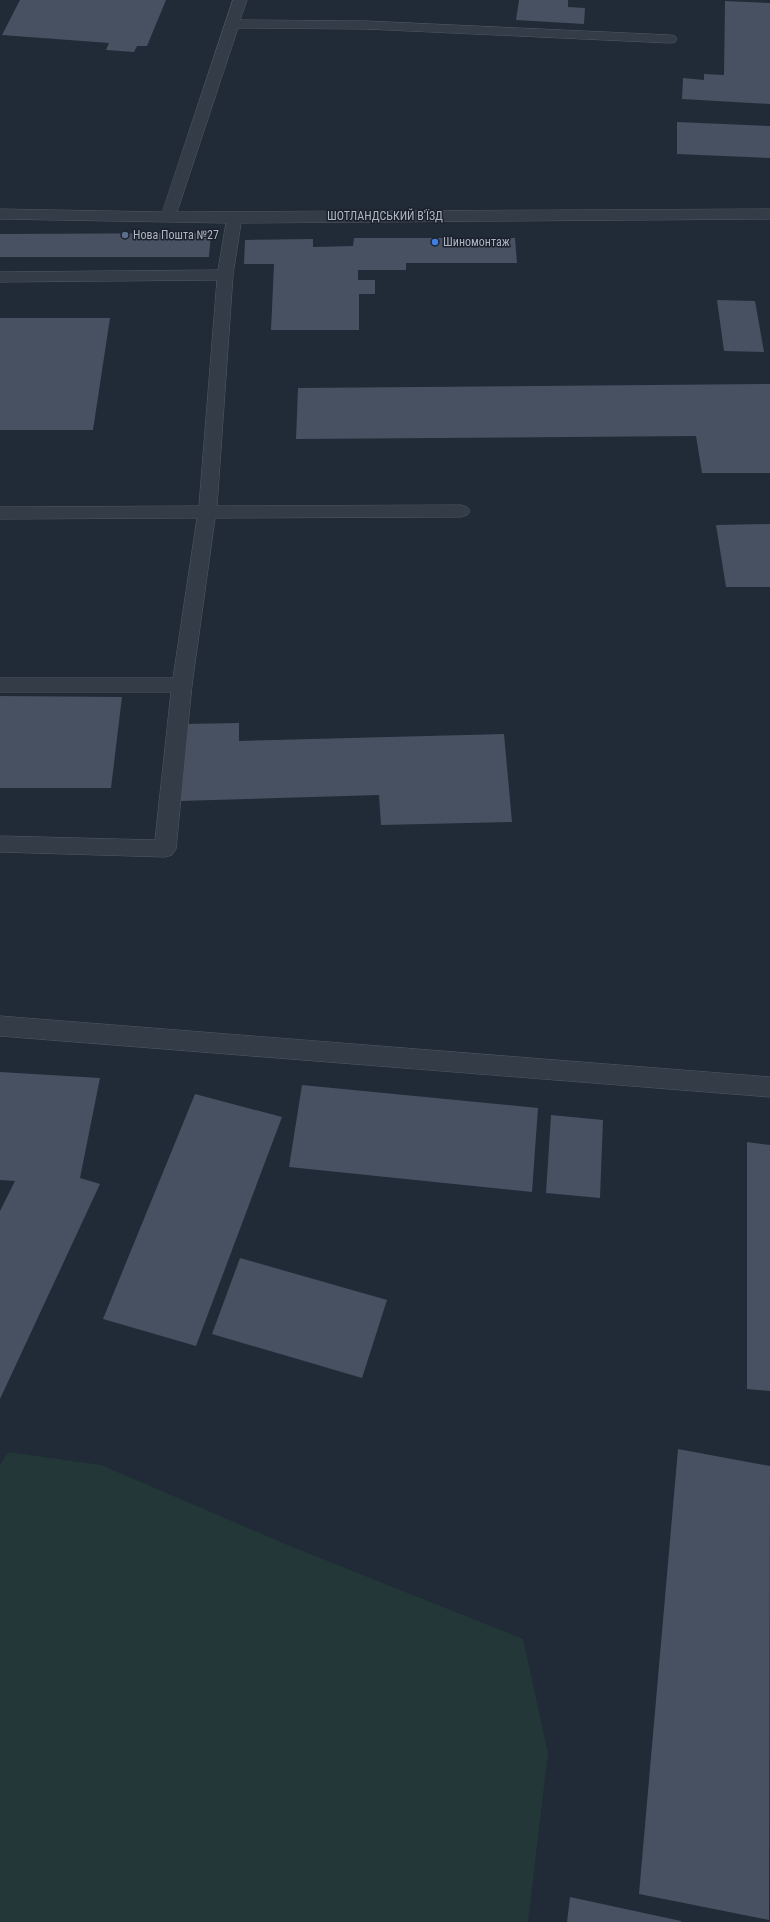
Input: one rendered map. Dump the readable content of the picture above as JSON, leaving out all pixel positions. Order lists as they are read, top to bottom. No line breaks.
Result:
{"streets":{"street":["ШОТЛАНДСЬКИЙ В'ЇЗД"]},"places":["Нова Пошта №27","Шиномонтаж"]}
